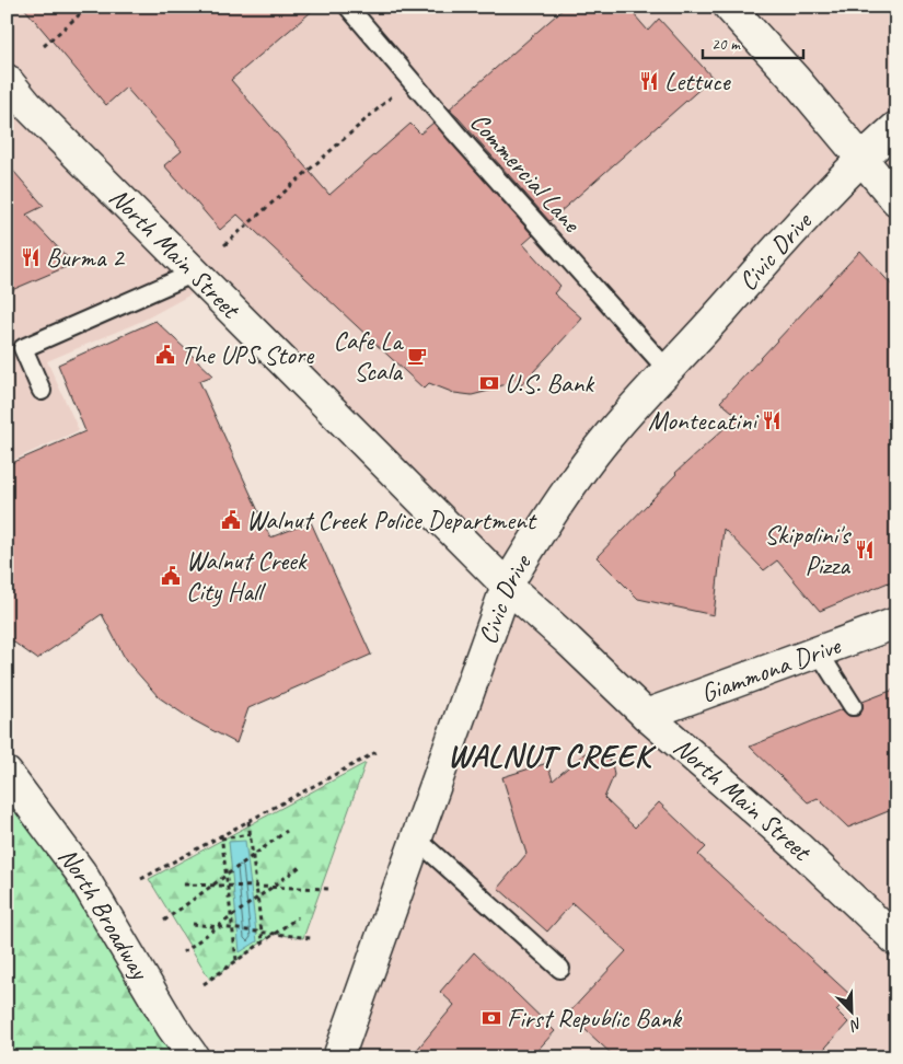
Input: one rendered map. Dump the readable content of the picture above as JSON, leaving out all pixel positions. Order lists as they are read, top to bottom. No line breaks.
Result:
{"streets":{"street":["Civic Drive","North Main Street","Giammona Drive","North Broadway"],"lane":["Commercial Lane"]},"crossings":[["Commercial Lane","Civic Drive"],["Civic Drive","North Main Street"],["North Main Street","Giammona Drive"]],"districts":["WALNUT CREEK"],"places":{"restaurant":["Lettuce","Burma 2","Montecatini","Skipolini's Pizza"],"public building":["The UPS Store","Walnut Creek Police Department","Walnut Creek City Hall"],"cafe":["Cafe La Scala"],"bank":["U.S. Bank","First Republic Bank"]},"scale_bar":"20 m","north":"bottom right"}
